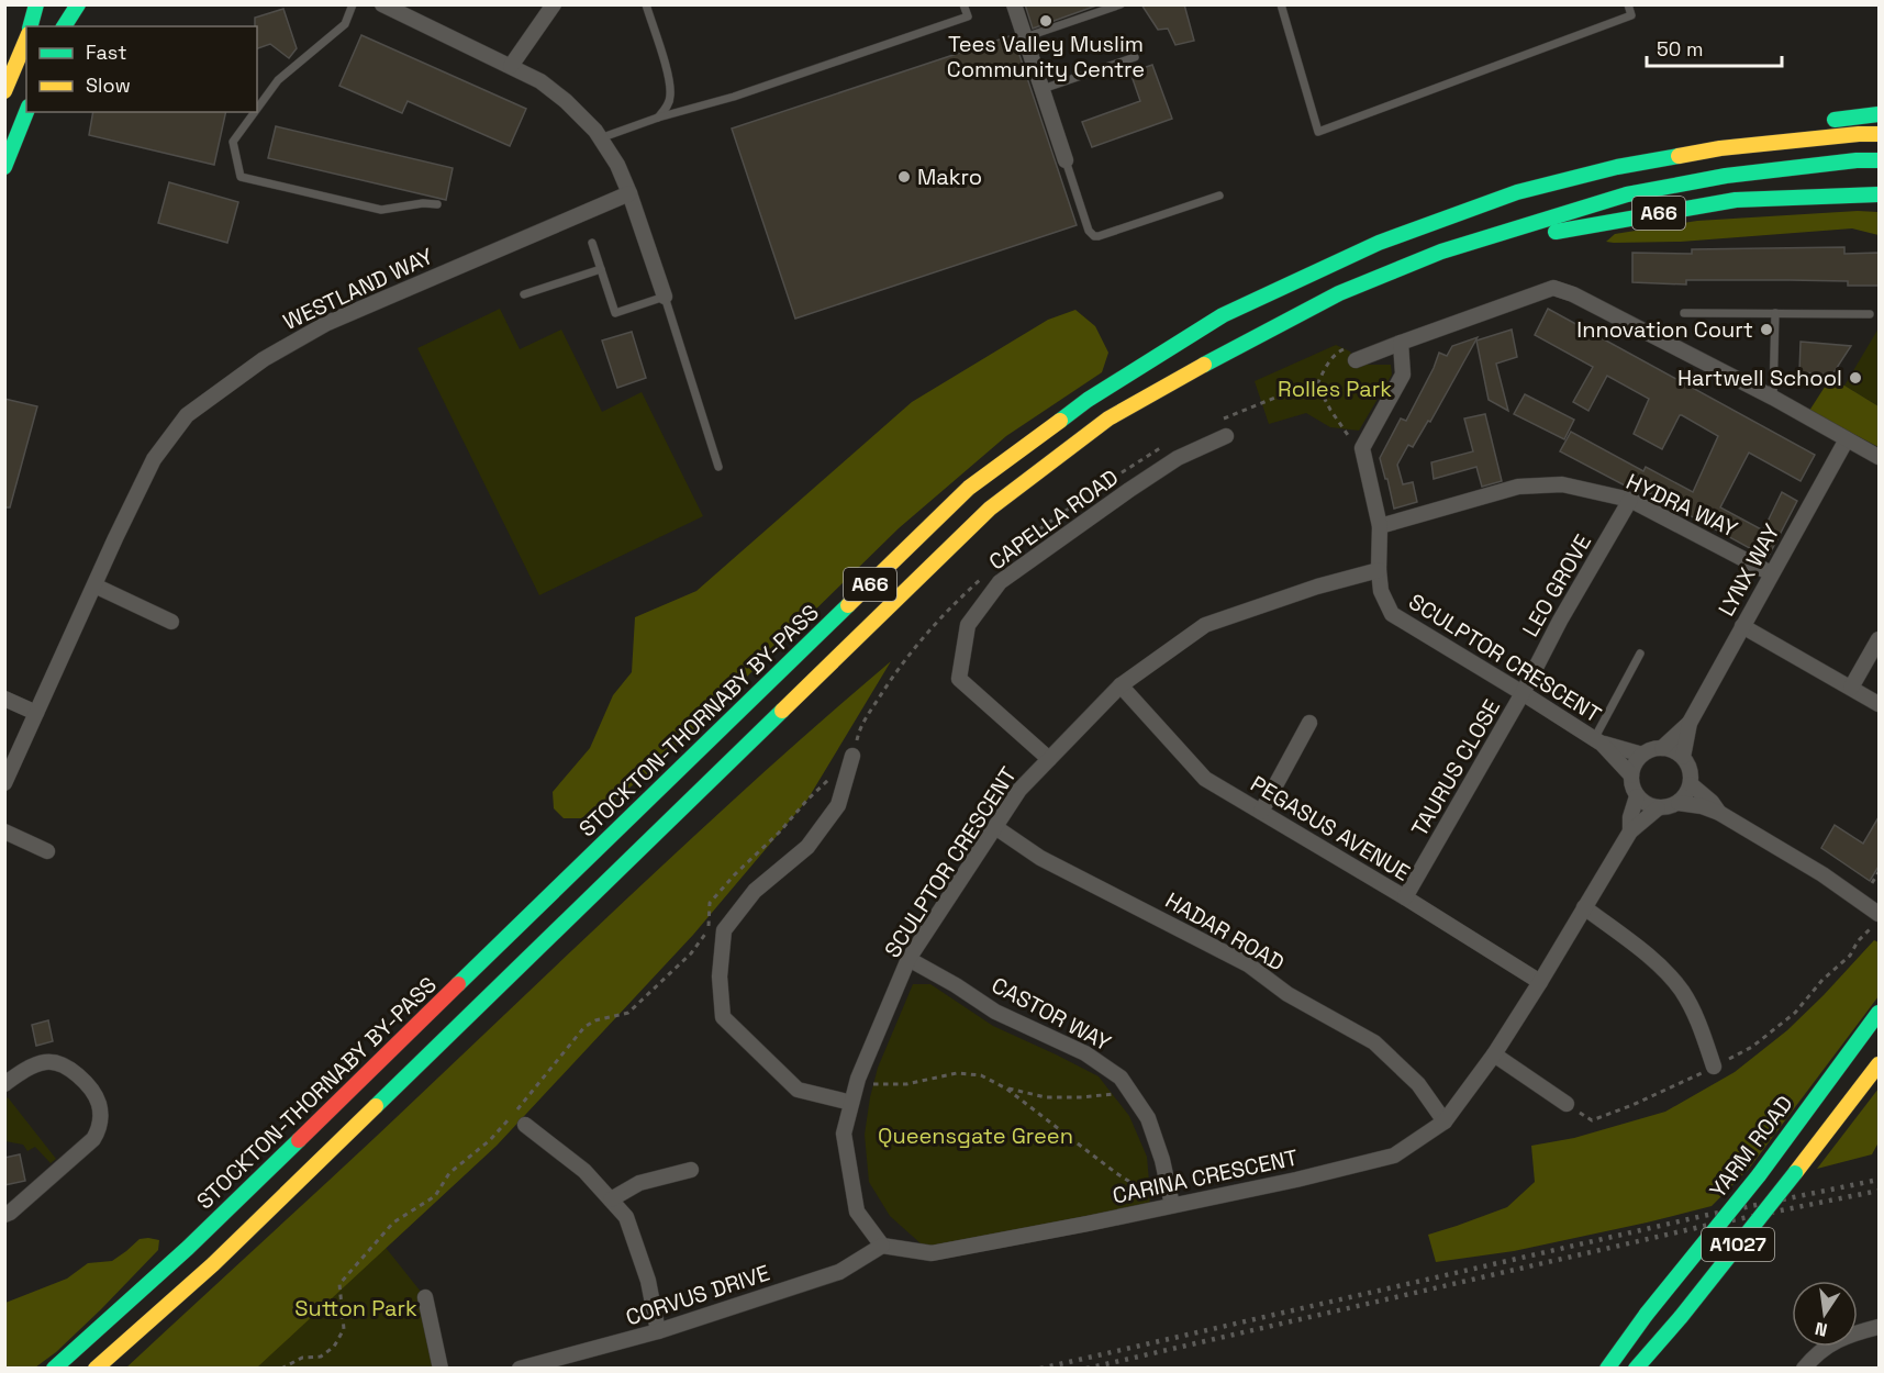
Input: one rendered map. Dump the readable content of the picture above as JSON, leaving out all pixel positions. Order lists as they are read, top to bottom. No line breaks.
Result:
{"streets":{"main road":["A66","STOCKTON-THORNABY BY-PASS","YARM ROAD","A1027"],"street":["WESTLAND WAY","HYDRA WAY","CAPELLA ROAD","LYNX WAY","LEO GROVE","SCULPTOR CRESCENT","TAURUS CLOSE","PEGASUS AVENUE","HADAR ROAD","CASTOR WAY","CARINA CRESCENT","CORVUS DRIVE"]},"crossings":[["A66","STOCKTON-THORNABY BY-PASS"],["HYDRA WAY","LYNX WAY"],["HYDRA WAY","LEO GROVE"],["HYDRA WAY","SCULPTOR CRESCENT"],["CAPELLA ROAD","SCULPTOR CRESCENT"],["LYNX WAY","SCULPTOR CRESCENT"],["LYNX WAY","CARINA CRESCENT"],["LEO GROVE","SCULPTOR CRESCENT"],["LEO GROVE","TAURUS CLOSE"],["SCULPTOR CRESCENT","TAURUS CLOSE"],["SCULPTOR CRESCENT","PEGASUS AVENUE"],["SCULPTOR CRESCENT","HADAR ROAD"],["SCULPTOR CRESCENT","CASTOR WAY"],["SCULPTOR CRESCENT","CARINA CRESCENT"],["SCULPTOR CRESCENT","CORVUS DRIVE"],["TAURUS CLOSE","PEGASUS AVENUE"],["PEGASUS AVENUE","CARINA CRESCENT"],["HADAR ROAD","CARINA CRESCENT"],["CASTOR WAY","CARINA CRESCENT"],["CARINA CRESCENT","CORVUS DRIVE"]],"parks":["Rolles Park","Queensgate Green","Sutton Park"],"places":["Tees Valley Muslim Community Centre","Makro","Innovation Court","Hartwell School"],"legend":["Fast","Slow"],"scale_bar":"50 m","north":"bottom"}
